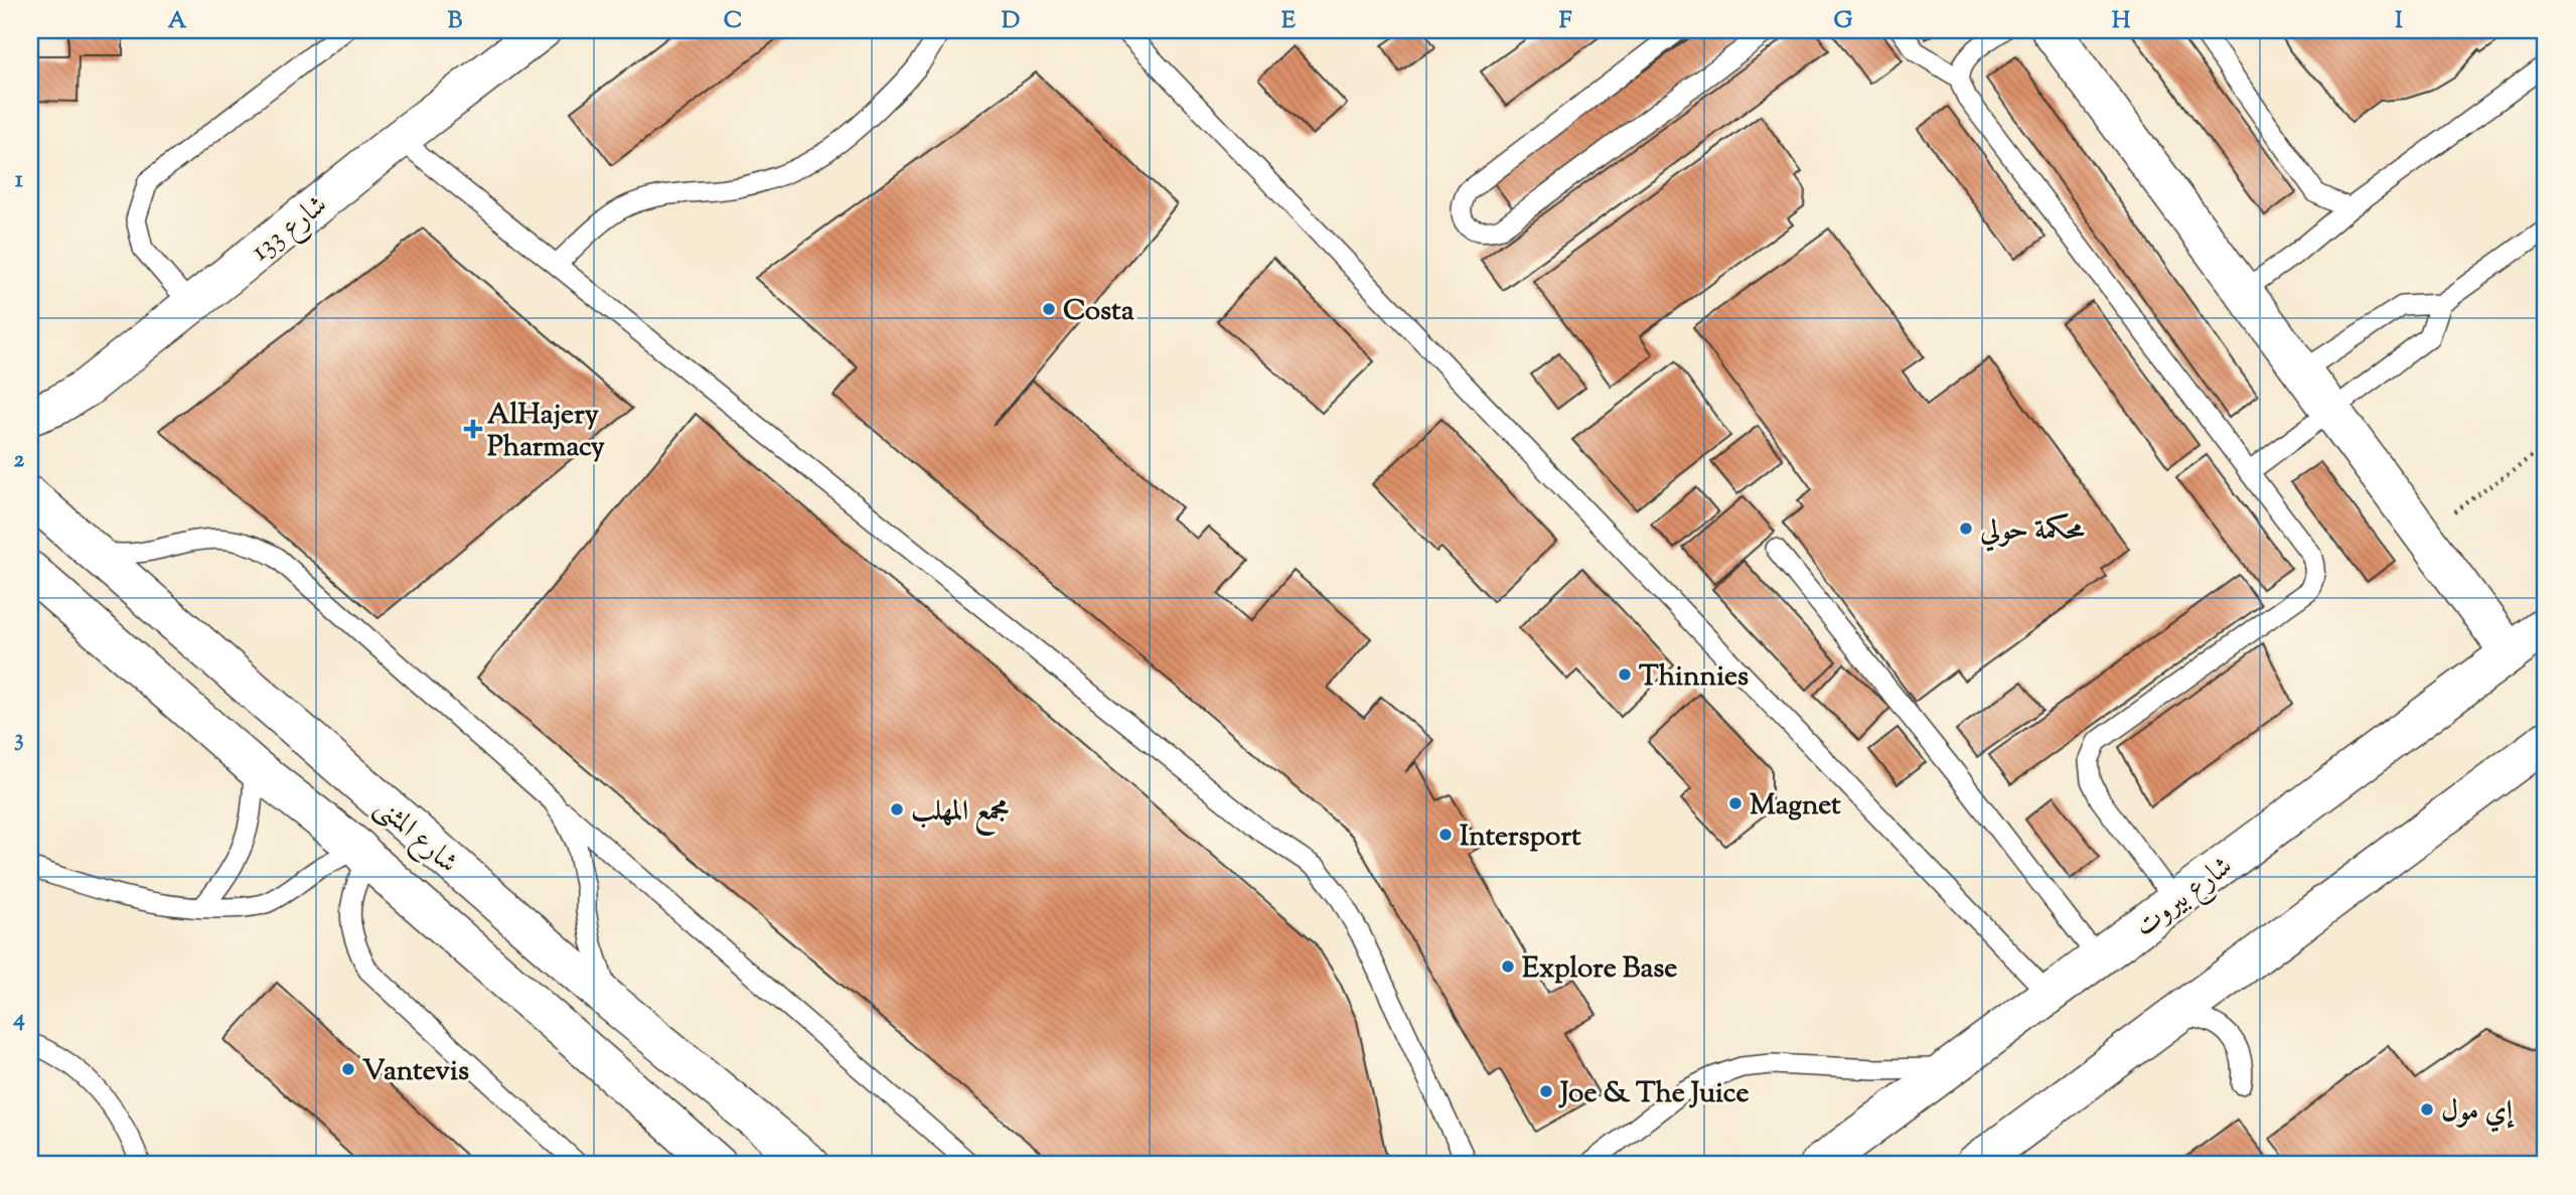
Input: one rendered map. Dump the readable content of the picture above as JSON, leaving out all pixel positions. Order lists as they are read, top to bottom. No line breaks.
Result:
{"streets":{"street":["شارع 133","شارع المثنى","شارع بيروت"]},"places":{"other":["Costa","محكمة حولي","Thinnies","Magnet","مجمع المهلب","Intersport","Explore Base","Vantevis","Joe & The Juice","إي مول"],"health":["AlHajery Pharmacy"]},"grid":{"columns":["A","B","C","D","E","F","G","H","I"],"rows":["1","2","3","4"]}}
